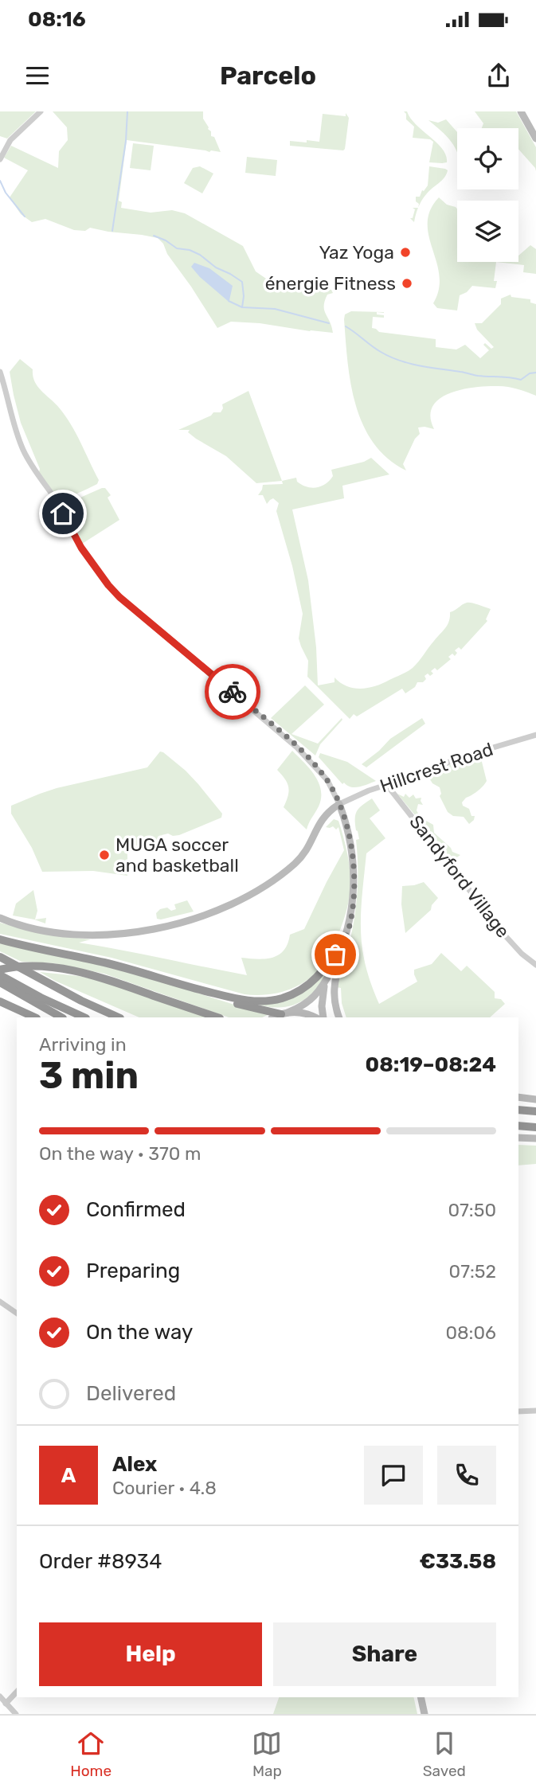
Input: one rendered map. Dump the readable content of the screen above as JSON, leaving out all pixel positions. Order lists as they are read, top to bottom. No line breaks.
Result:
{"streets":{"street":["Hillcrest Road","Sandyford Village"]},"crossings":[["Hillcrest Road","Sandyford Village"]],"places":["Yaz Yoga","énergie Fitness","MUGA soccer and basketball"],"page":{"status":"08:16","header":"Parcelo","heading":["3 min","Arriving in","08:19–08:24"],"panel":["Alex","Courier · 4.8","Order #8934","€33.58"],"bar":"On the way · 370 m","list":[["Confirmed","07:50"],["Preparing","07:52"],["On the way","08:06"],"Delivered"],"round":"A","buttons":["Help","Share"],"tabs":["Home","Map","Saved"]}}
